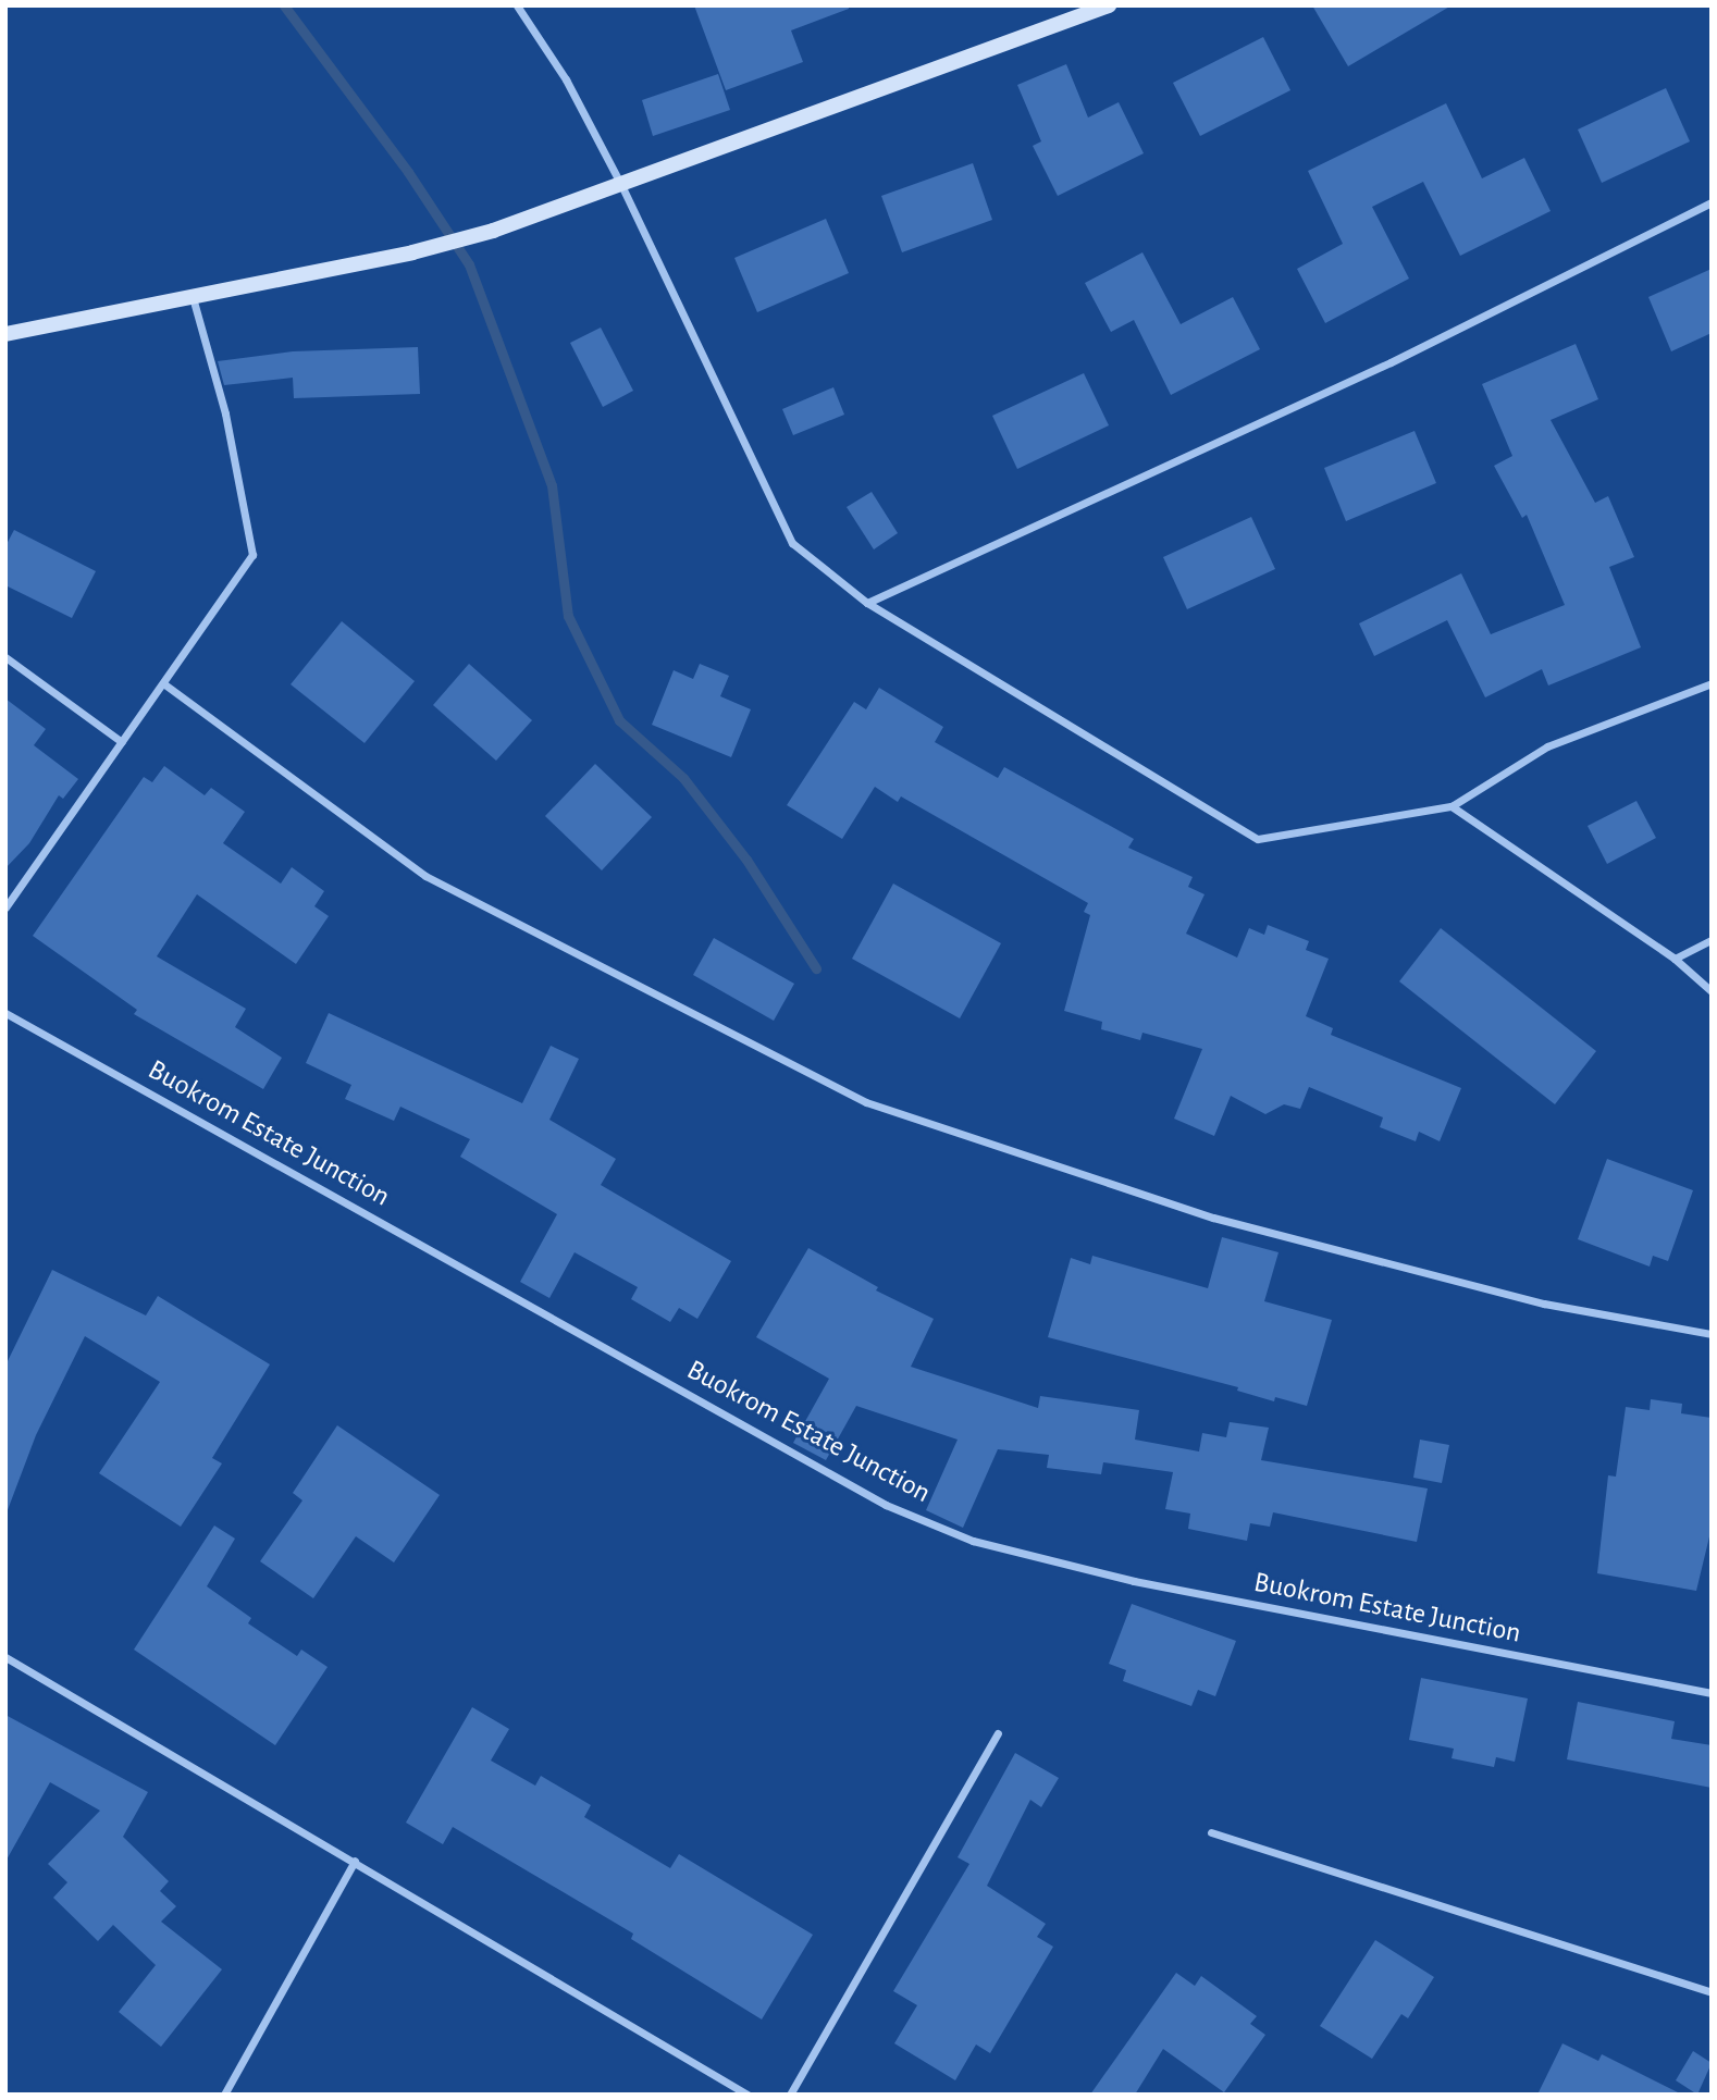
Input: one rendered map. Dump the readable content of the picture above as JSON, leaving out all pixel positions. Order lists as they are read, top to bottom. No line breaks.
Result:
{"streets":{"street":["Buokrom Estate Junction"]}}
